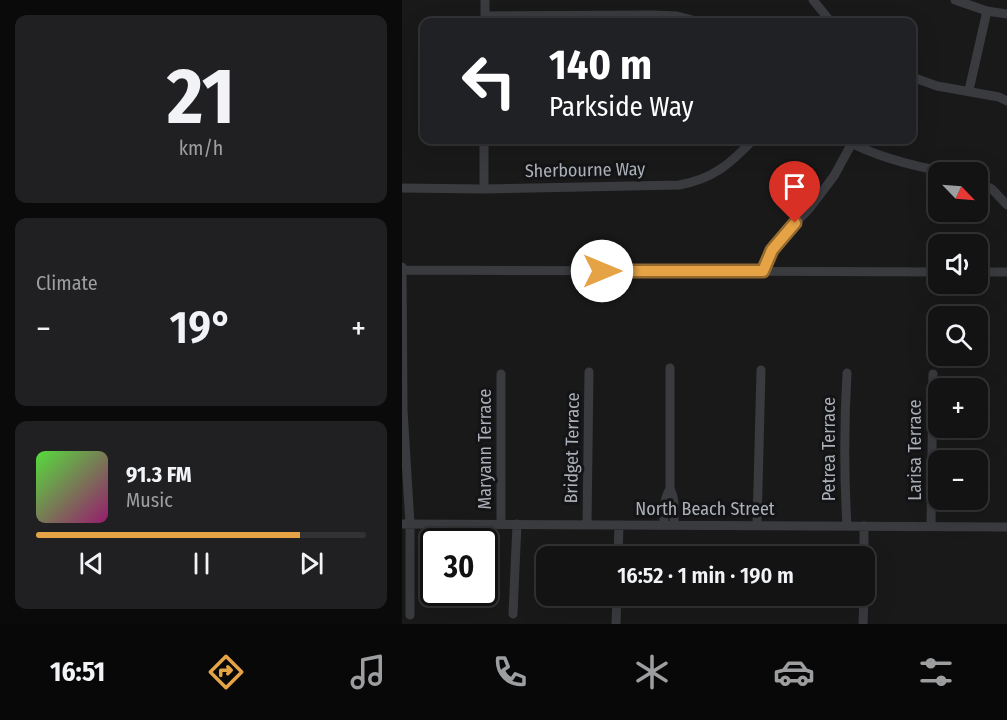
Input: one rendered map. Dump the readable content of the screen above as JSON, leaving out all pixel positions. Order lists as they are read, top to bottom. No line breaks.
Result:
{"streets":{"street":["Sherbourne Way","Bridget Terrace","Maryann Terrace","Petrea Terrace","Larisa Terrace","North Beach Street"]},"crossings":[["Bridget Terrace","North Beach Street"],["Maryann Terrace","North Beach Street"],["Petrea Terrace","North Beach Street"],["Larisa Terrace","North Beach Street"]],"north":"bottom right","page":{"tile":[["21","km/h"],"Climate"],"turn":["140 m","Parkside Way"],"map_buttons":["+","−"],"heat":["−","19°","+"],"song":["91.3 FM","Music"],"limit":"30","trip":"16:52 · 1 min · 190 m","tabs":"16:51"}}
